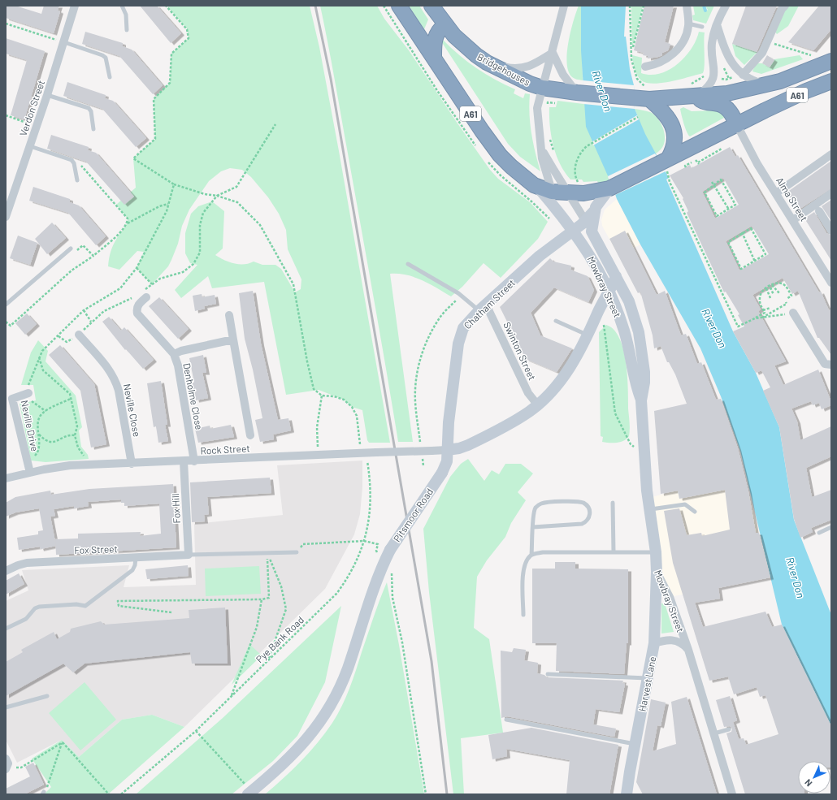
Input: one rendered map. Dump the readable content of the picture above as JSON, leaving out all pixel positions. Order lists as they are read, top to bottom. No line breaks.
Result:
{"streets":{"highway":["Bridgehouses","A61"],"street":["Verdon Street","Alma Street","Mowbray Street","Chatham Street","Swinton Street","Denholme Close","Neville Close","Neville Drive","Rock Street","Fox Hill","Pitsmoor Road","Fox Street","Harvest Lane"],"path":["Pye Bank Road"]},"crossings":[["Bridgehouses","A61"],["A61","Alma Street"],["A61","Mowbray Street"],["Mowbray Street","Chatham Street"],["Mowbray Street","Harvest Lane"],["Chatham Street","Swinton Street"],["Chatham Street","Rock Street"],["Chatham Street","Pitsmoor Road"],["Denholme Close","Rock Street"],["Neville Close","Rock Street"],["Neville Drive","Rock Street"],["Rock Street","Fox Hill"],["Rock Street","Pitsmoor Road"],["Rock Street","Pye Bank Road"],["Fox Hill","Fox Street"]],"water":["River Don"],"north":"bottom left"}
